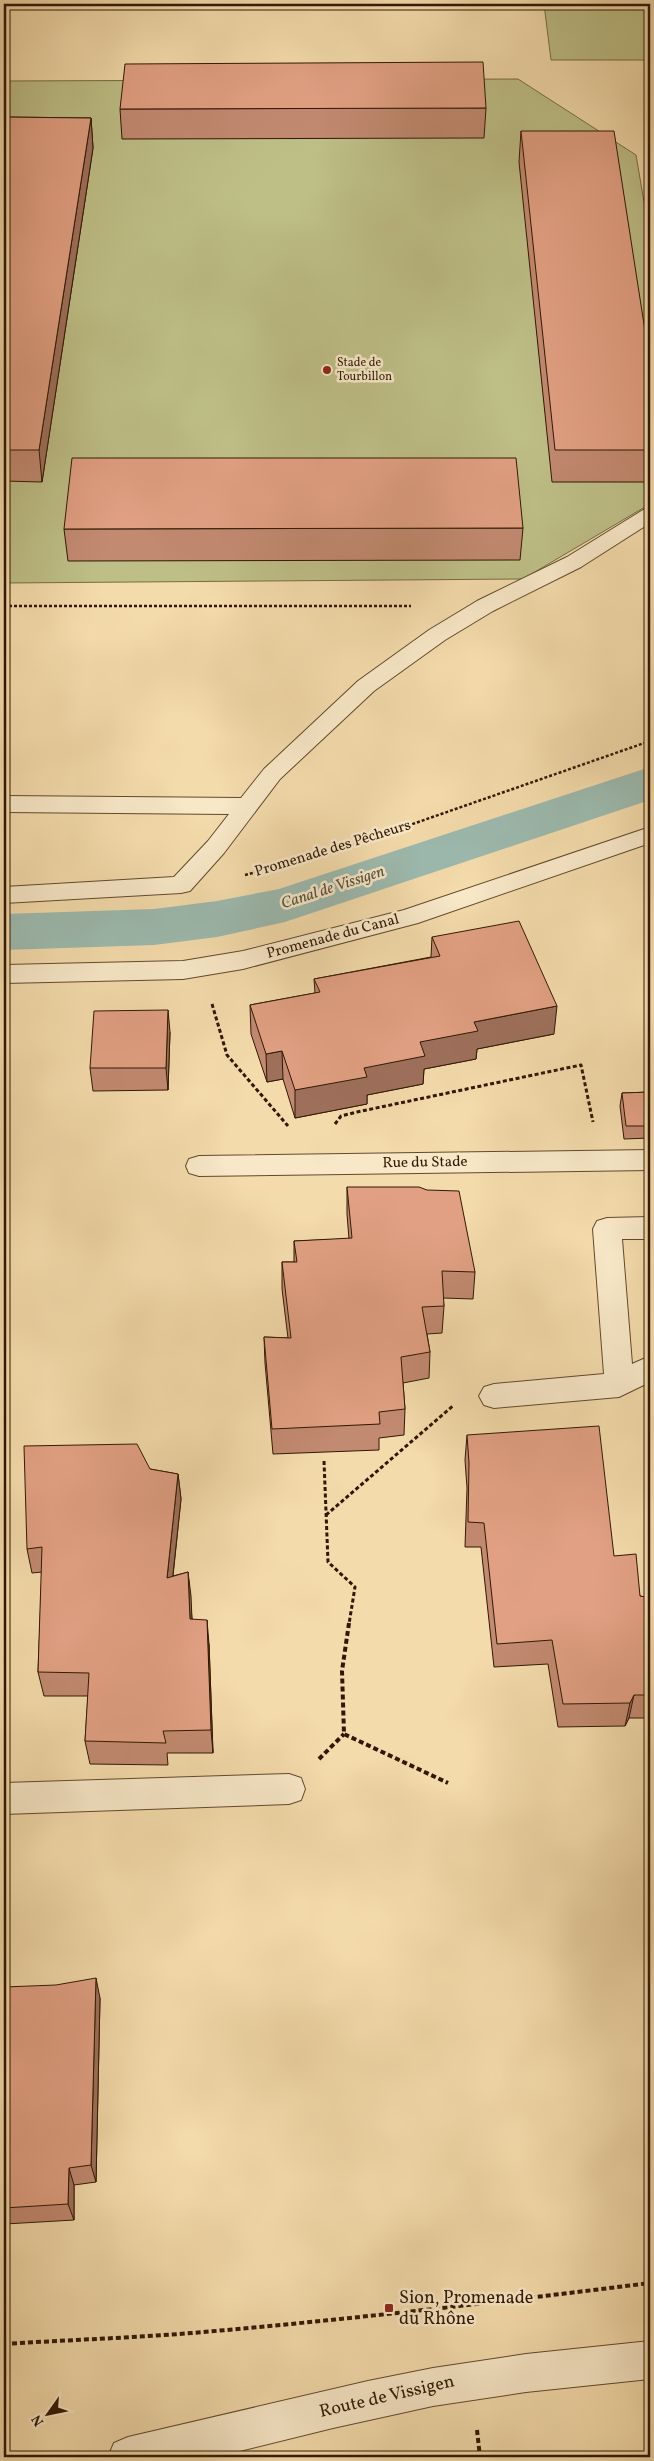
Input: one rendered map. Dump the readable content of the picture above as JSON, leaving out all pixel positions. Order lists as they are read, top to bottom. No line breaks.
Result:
{"streets":{"street":["Promenade du Canal","Rue du Stade","Route de Vissigen"],"path":["Promenade des Pêcheurs"]},"water":["Canal de Vissigen"],"places":{"other":["Stade de Tourbillon"],"transit":["Sion, Promenade du Rhône"]},"north":"bottom left"}
